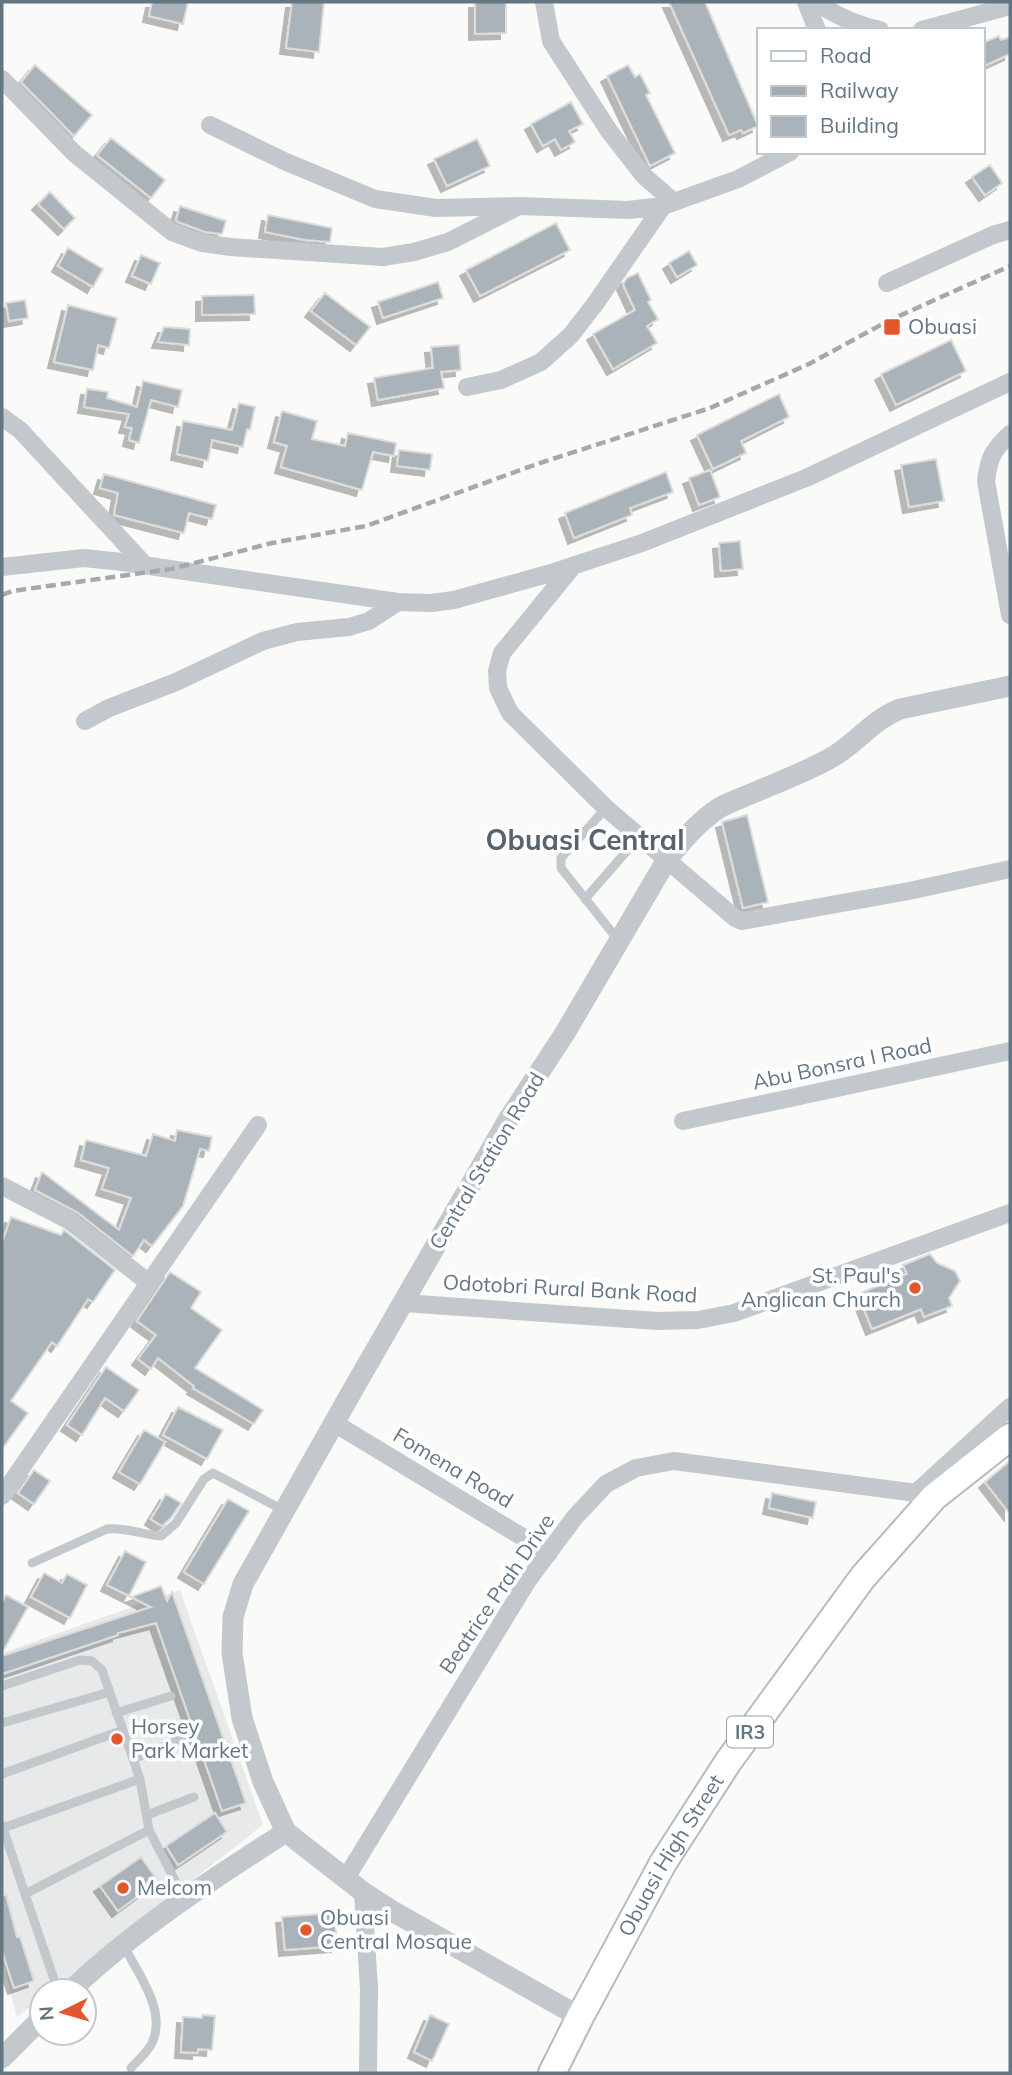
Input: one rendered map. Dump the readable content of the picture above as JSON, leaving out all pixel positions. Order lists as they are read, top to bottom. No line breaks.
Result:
{"streets":{"main road":["IR3","Obuasi High Street"],"street":["Abu Bonsra I Road","Central Station Road","Odotobri Rural Bank Road","Fomena Road","Beatrice Prah Drive"]},"crossings":[["Central Station Road","Odotobri Rural Bank Road"],["Central Station Road","Fomena Road"],["Fomena Road","Beatrice Prah Drive"],["Beatrice Prah Drive","Obuasi High Street"]],"districts":["Obuasi Central"],"places":{"transit":["Obuasi"],"other":["St. Paul's Anglican Church","Horsey Park Market","Melcom","Obuasi Central Mosque"]},"legend":["Road","Railway","Building"],"north":"left"}
